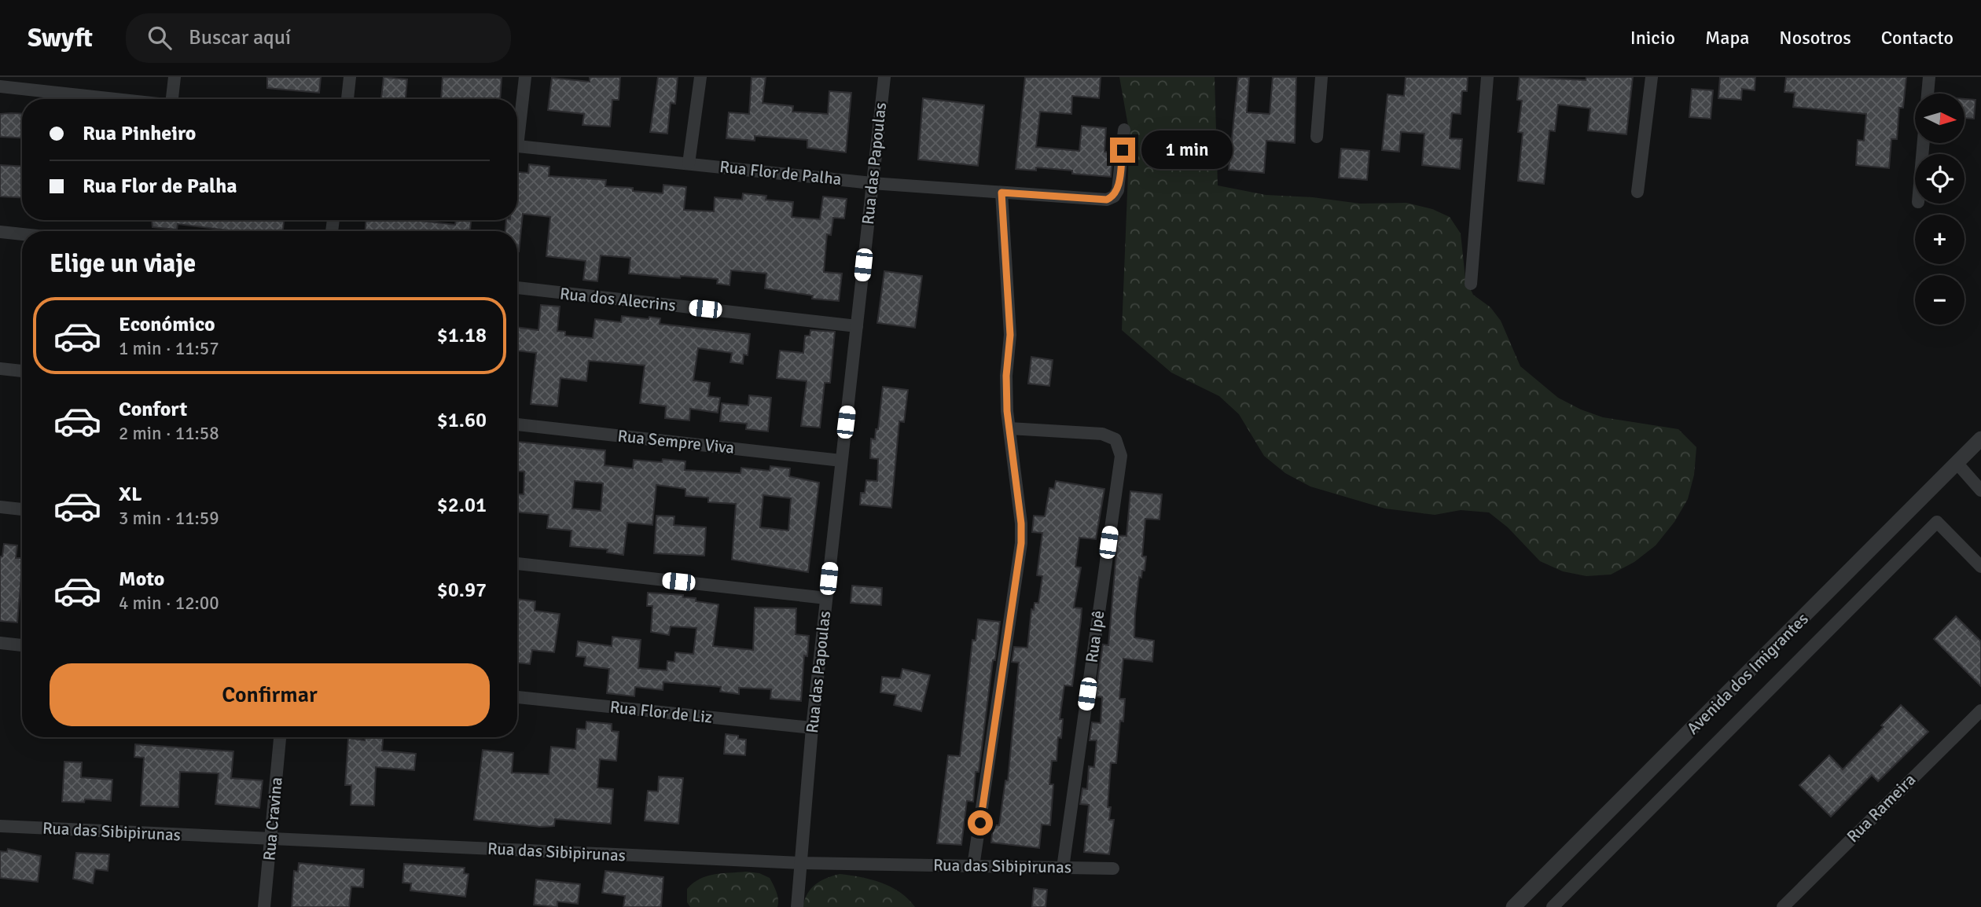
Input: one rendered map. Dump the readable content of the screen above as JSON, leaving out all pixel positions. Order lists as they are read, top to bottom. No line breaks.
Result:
{"streets":{"street":["Rua das Papoulas","Rua Flor de Palha","Rua dos Alecrins","Rua Sempre Viva","Rua Ipê","Avenida dos Imigrantes","Rua Flor de Liz","Rua Rameira","Rua Cravina","Rua das Sibipirunas"]},"crossings":[["Rua das Papoulas","Rua Flor de Palha"],["Rua das Papoulas","Rua dos Alecrins"],["Rua das Papoulas","Rua Sempre Viva"],["Rua das Papoulas","Rua Flor de Liz"],["Rua das Papoulas","Rua das Sibipirunas"],["Rua Ipê","Rua das Sibipirunas"],["Rua Cravina","Rua das Sibipirunas"]],"north":"right","page":{"header":"Swyft","search":"Buscar aquí","nav":["Inicio","Mapa","Nosotros","Contacto"],"map_buttons":["+","−"],"banner":["Rua Pinheiro","Rua Flor de Palha"],"bubble":"1 min","heading":"Elige un viaje","list":[{"name":"Económico","note":"1 min · 11:57","value":"$1.18"},{"name":"Confort","note":"2 min · 11:58","value":"$1.60"},{"name":"XL","note":"3 min · 11:59","value":"$2.01"},{"name":"Moto","note":"4 min · 12:00","value":"$0.97"}],"buttons":"Confirmar"}}
